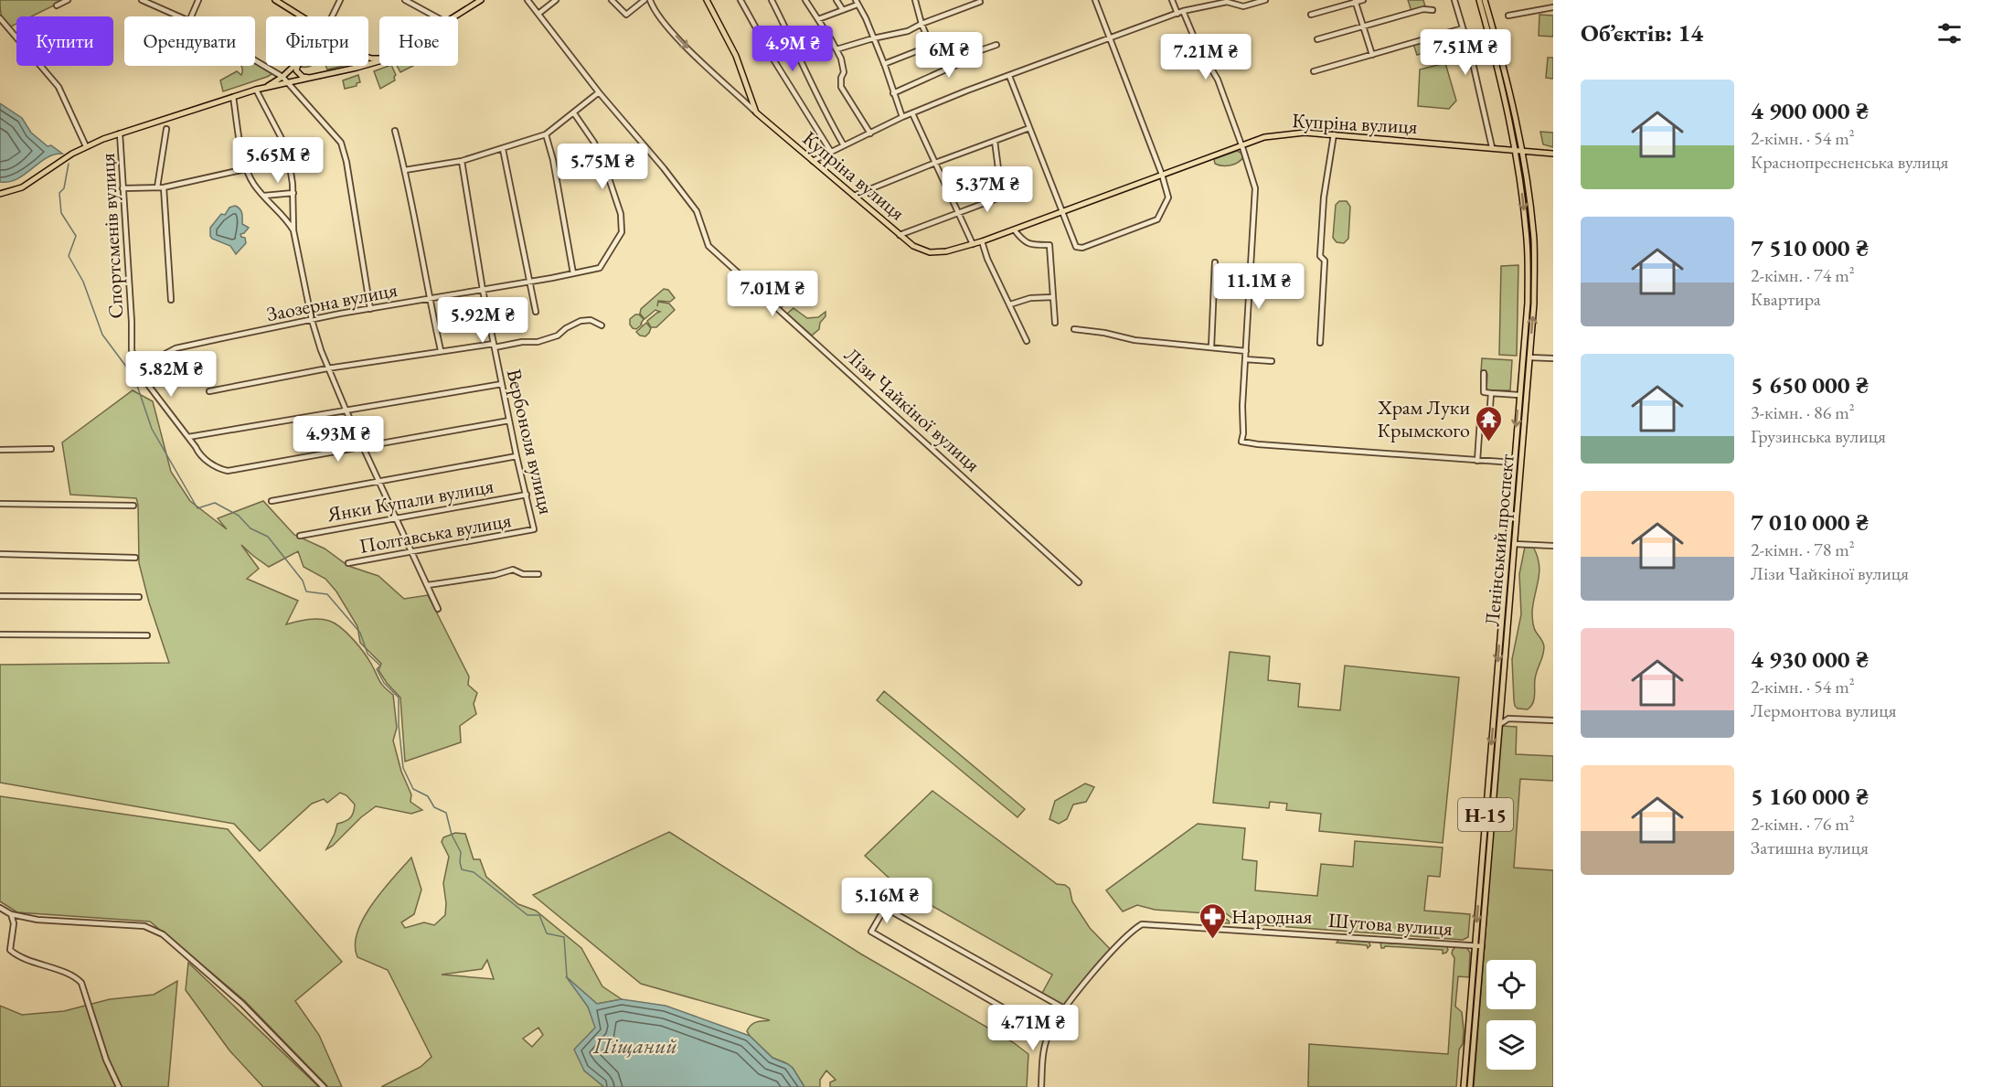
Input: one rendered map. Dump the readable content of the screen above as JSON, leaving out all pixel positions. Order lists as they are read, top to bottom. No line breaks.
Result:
{"streets":{"main road":["Купріна вулиця","Ленінський проспект","Н-15"],"street":["Спортсменів вулиця","Заозерна вулиця","Лізи Чайкіної вулиця","Вербоноля вулиця","Янки Купали вулиця","Полтавська вулиця","Шутова вулиця"]},"crossings":[["Купріна вулиця","Ленінський проспект"],["Спортсменів вулиця","Заозерна вулиця"],["Спортсменів вулиця","Вербоноля вулиця"],["Заозерна вулиця","Вербоноля вулиця"],["Вербоноля вулиця","Янки Купали вулиця"],["Вербоноля вулиця","Полтавська вулиця"],["Ленінський проспект","Шутова вулиця"]],"water":["Піщаний"],"places":{"temple":["Храм Луки Крымского"],"pharmacy":["Народная"]},"page":{"heading":"Об’єктів: 14","chip":["Купити","Орендувати","Фільтри","Нове"],"price":["4.9M ₴","7.51M ₴","6M ₴","7.21M ₴","5.65M ₴","5.75M ₴","5.37M ₴","11.1M ₴","7.01M ₴","5.92M ₴","5.82M ₴","4.93M ₴","5.16M ₴","4.71M ₴"],"list":[{"name":"4 900 000 ₴","note":"2-кімн. · 54 m² · Краснопресненська вулиця"},{"name":"7 510 000 ₴","note":"2-кімн. · 74 m² · Квартира"},{"name":"5 650 000 ₴","note":"3-кімн. · 86 m² · Грузинська вулиця"},{"name":"7 010 000 ₴","note":"2-кімн. · 78 m² · Лізи Чайкіної вулиця"},{"name":"4 930 000 ₴","note":"2-кімн. · 54 m² · Лермонтова вулиця"},{"name":"5 160 000 ₴","note":"2-кімн. · 76 m² · Затишна вулиця"}]}}
